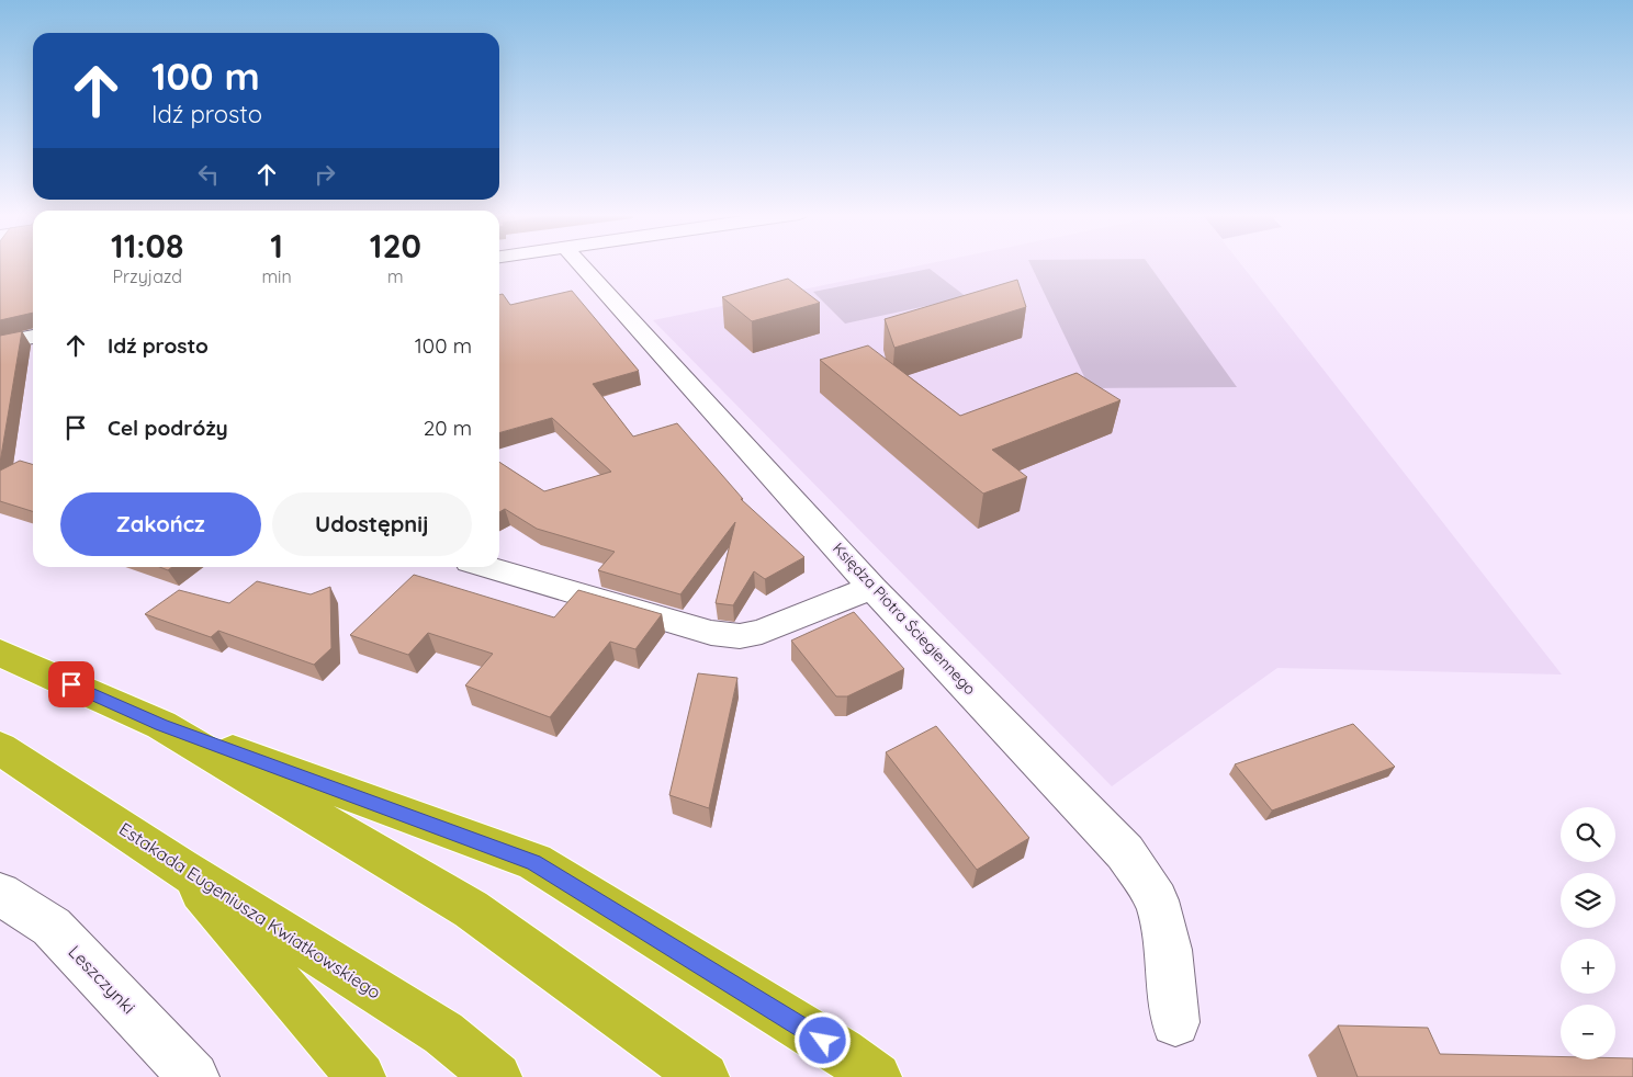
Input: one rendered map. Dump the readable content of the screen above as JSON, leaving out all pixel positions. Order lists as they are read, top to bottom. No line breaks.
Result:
{"streets":{"highway":["Estakada Eugeniusza Kwiatkowskiego"],"street":["Księdza Piotra Ściegiennego","Leszczynki"]},"page":{"turn":["100 m","Idź prosto"],"eta":["11:08","Przyjazd","1","min","120","m"],"list":[{"name":"Idź prosto","value":"100 m"},{"name":"Cel podróży","value":"20 m"}],"buttons":["Zakończ","Udostępnij"],"map_buttons":["+","−"]}}
